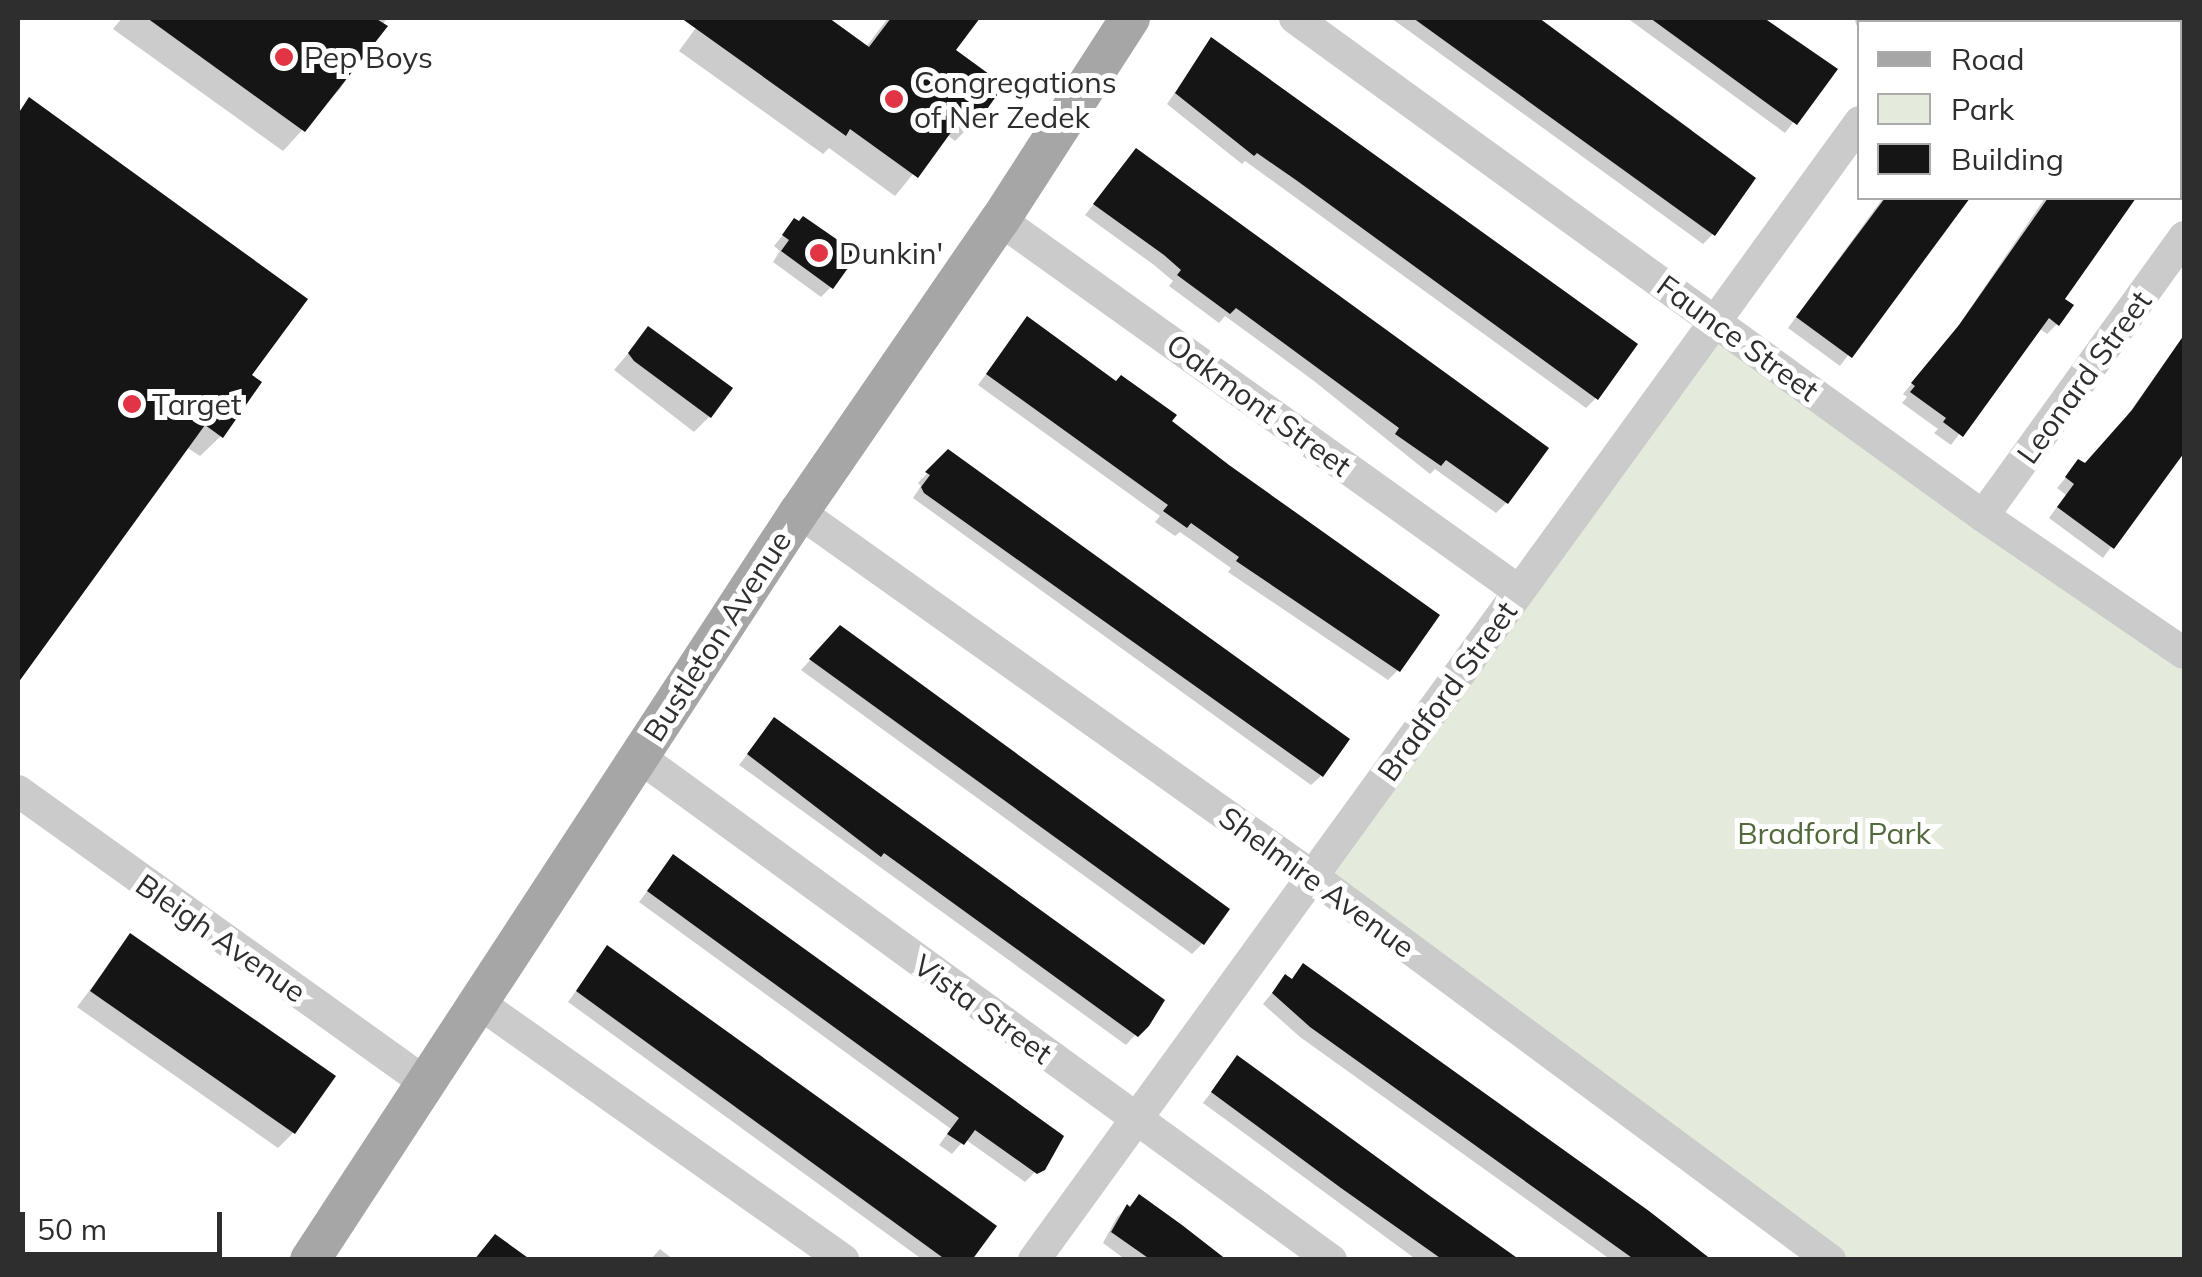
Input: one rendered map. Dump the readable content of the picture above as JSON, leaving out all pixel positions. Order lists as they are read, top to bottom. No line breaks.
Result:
{"streets":{"main road":["Bustleton Avenue"],"street":["Faunce Street","Leonard Street","Oakmont Street","Bradford Street","Shelmire Avenue","Bleigh Avenue","Vista Street"]},"crossings":[["Faunce Street","Leonard Street"],["Faunce Street","Bradford Street"],["Oakmont Street","Bustleton Avenue"],["Oakmont Street","Bradford Street"],["Bustleton Avenue","Shelmire Avenue"],["Bustleton Avenue","Bleigh Avenue"],["Bustleton Avenue","Vista Street"],["Bradford Street","Shelmire Avenue"],["Bradford Street","Vista Street"]],"parks":["Bradford Park"],"places":["Pep Boys","Congregations of Ner Zedek","Dunkin'","Target"],"legend":["Road","Park","Building"],"scale_bar":"50 m"}
